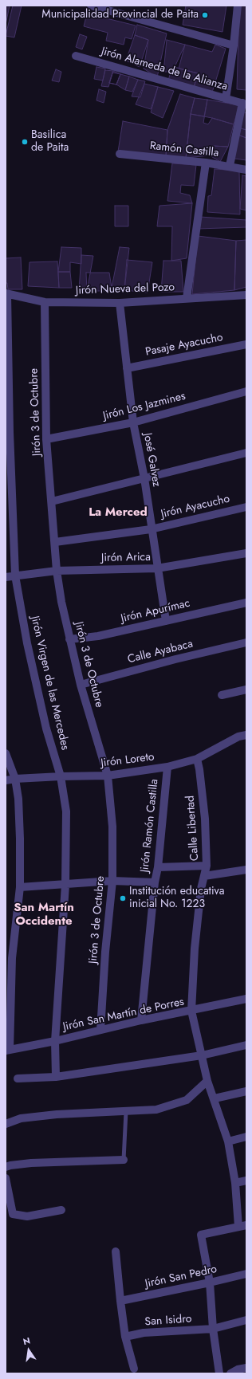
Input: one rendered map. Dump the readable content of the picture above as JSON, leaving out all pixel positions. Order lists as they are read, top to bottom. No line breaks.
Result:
{"streets":{"street":["Jirón Alameda de la Alianza","Ramón Castilla","Jirón Nueva del Pozo","Pasaje Ayacucho","Jirón Los Jazmines","Jirón 3 de Octubre","José Galvez","Jirón Ayacucho","Jirón Arica","Jirón Apurímac","Calle Ayabaca","Jirón Virgen de las Mercedes","Jirón Loreto","Jirón Ramón Castilla","Calle Libertad","Jirón San Martín de Porres","Jirón San Pedro","San Isidro"]},"crossings":[["Jirón Nueva del Pozo","Jirón 3 de Octubre"],["Jirón Nueva del Pozo","José Galvez"],["Jirón Nueva del Pozo","Jirón Virgen de las Mercedes"],["Pasaje Ayacucho","José Galvez"],["Jirón Los Jazmines","Jirón 3 de Octubre"],["Jirón Los Jazmines","José Galvez"],["Jirón 3 de Octubre","Jirón Ayacucho"],["Jirón 3 de Octubre","Jirón Arica"],["Jirón 3 de Octubre","Jirón Apurímac"],["Jirón 3 de Octubre","Calle Ayabaca"],["Jirón 3 de Octubre","Jirón Loreto"],["Jirón 3 de Octubre","Jirón San Martín de Porres"],["José Galvez","Jirón Ayacucho"],["José Galvez","Jirón Arica"],["José Galvez","Jirón Apurímac"],["Jirón Arica","Jirón Virgen de las Mercedes"],["Jirón Virgen de las Mercedes","Jirón Loreto"],["Jirón Virgen de las Mercedes","Jirón San Martín de Porres"],["Jirón Loreto","Jirón Ramón Castilla"],["Jirón Loreto","Calle Libertad"],["Jirón Ramón Castilla","Jirón San Martín de Porres"],["Calle Libertad","Jirón San Martín de Porres"]],"districts":["La Merced","San Martín Occidente"],"places":["Municipalidad Provincial de Paita","Basilica de Paita","Institución educativa inicial No. 1223"],"north":"top"}
